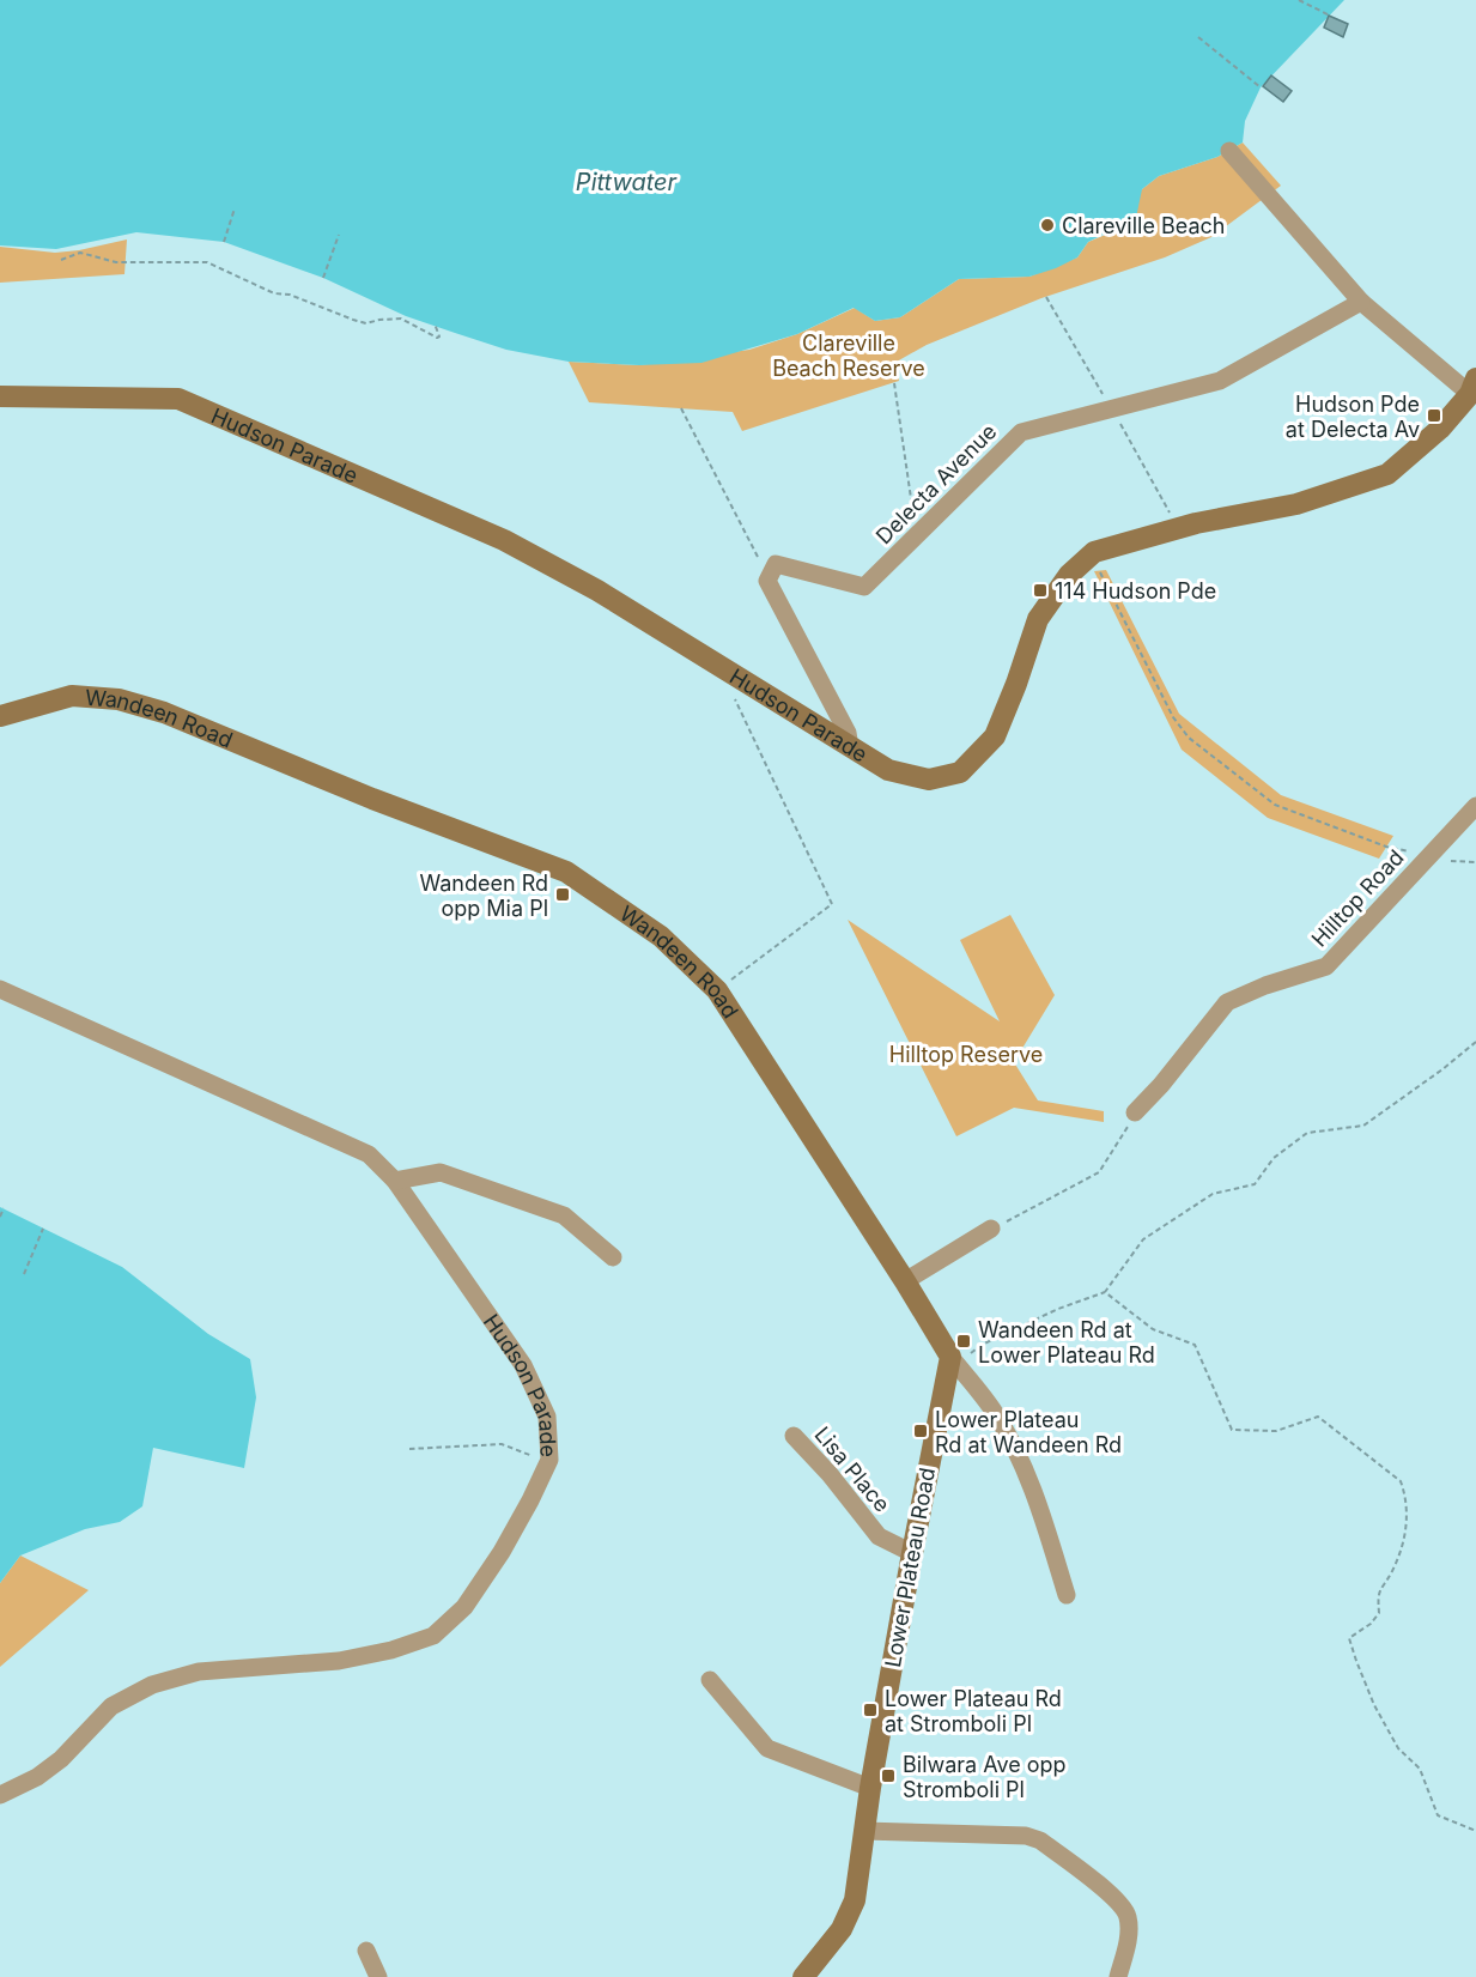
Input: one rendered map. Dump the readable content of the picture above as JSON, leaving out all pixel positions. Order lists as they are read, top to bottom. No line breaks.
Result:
{"streets":{"street":["Hudson Parade","Delecta Avenue","Wandeen Road","Hilltop Road","Lisa Place","Lower Plateau Road"]},"crossings":[["Wandeen Road","Lower Plateau Road"],["Lisa Place","Lower Plateau Road"]],"water":["Pittwater"],"parks":["Clareville Beach Reserve","Hilltop Reserve"],"places":{"other":["Clareville Beach"],"transit":["Hudson Pde at Delecta Av","114 Hudson Pde","Wandeen Rd opp Mia Pl","Wandeen Rd at Lower Plateau Rd","Lower Plateau Rd at Wandeen Rd","Lower Plateau Rd at Stromboli Pl","Bilwara Ave opp Stromboli Pl"]}}
